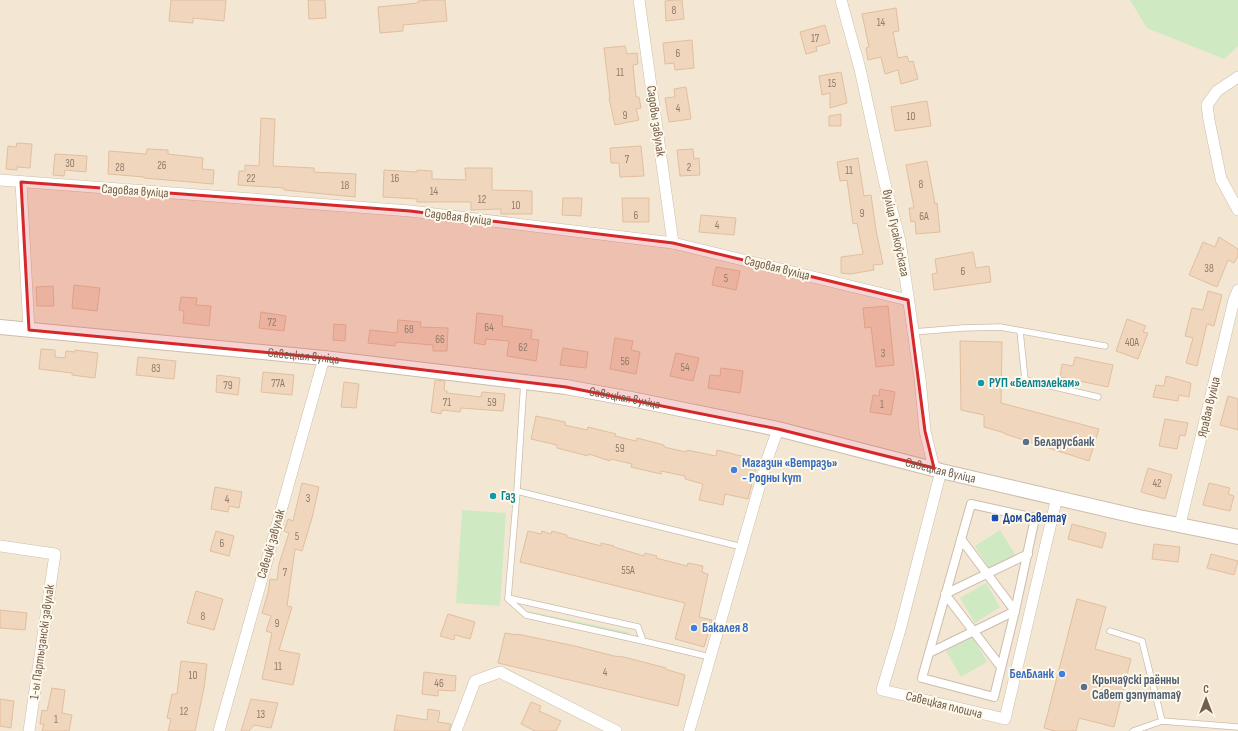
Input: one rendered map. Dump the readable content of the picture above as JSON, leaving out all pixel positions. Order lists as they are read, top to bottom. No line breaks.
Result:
{"streets":{"street":["Садовы завулак","Садовая вуліца","вуліца Гусакоўскага","Савецкая вуліца","Яравая вуліца","Савецкі завулак","1-ы Партызанскі завулак","Савецкая плошча"]},"crossings":[["Садовы завулак","Садовая вуліца"],["Садовая вуліца","вуліца Гусакоўскага"],["вуліца Гусакоўскага","Савецкая вуліца"],["вуліца Гусакоўскага","Савецкая плошча"],["Савецкая вуліца","Яравая вуліца"],["Савецкая вуліца","Савецкі завулак"],["Савецкая вуліца","Савецкая плошча"]],"places":{"other":["РУП «Белтэлекам»","Беларусбанк","Магазин «Ветразь» - Родны кут","Газ","Бакалея 8","БелБланк","Крычаўскі раённы Савет дэпутатаў"],"transit":["Дом Саветаў"]},"house_numbers":["8","14","17","6","11","15","4","9","10","7","30","26","28","2","11","22","16","8","18","14","12","10","9","6","6А","4","38","6","5","72","64","68","66","40А","62","3","56","54","83","77А","79","71","59","1","59","42","3","4","5","6","55А","7","8","9","11","4","10","46","12","13","1"],"north":"top"}
